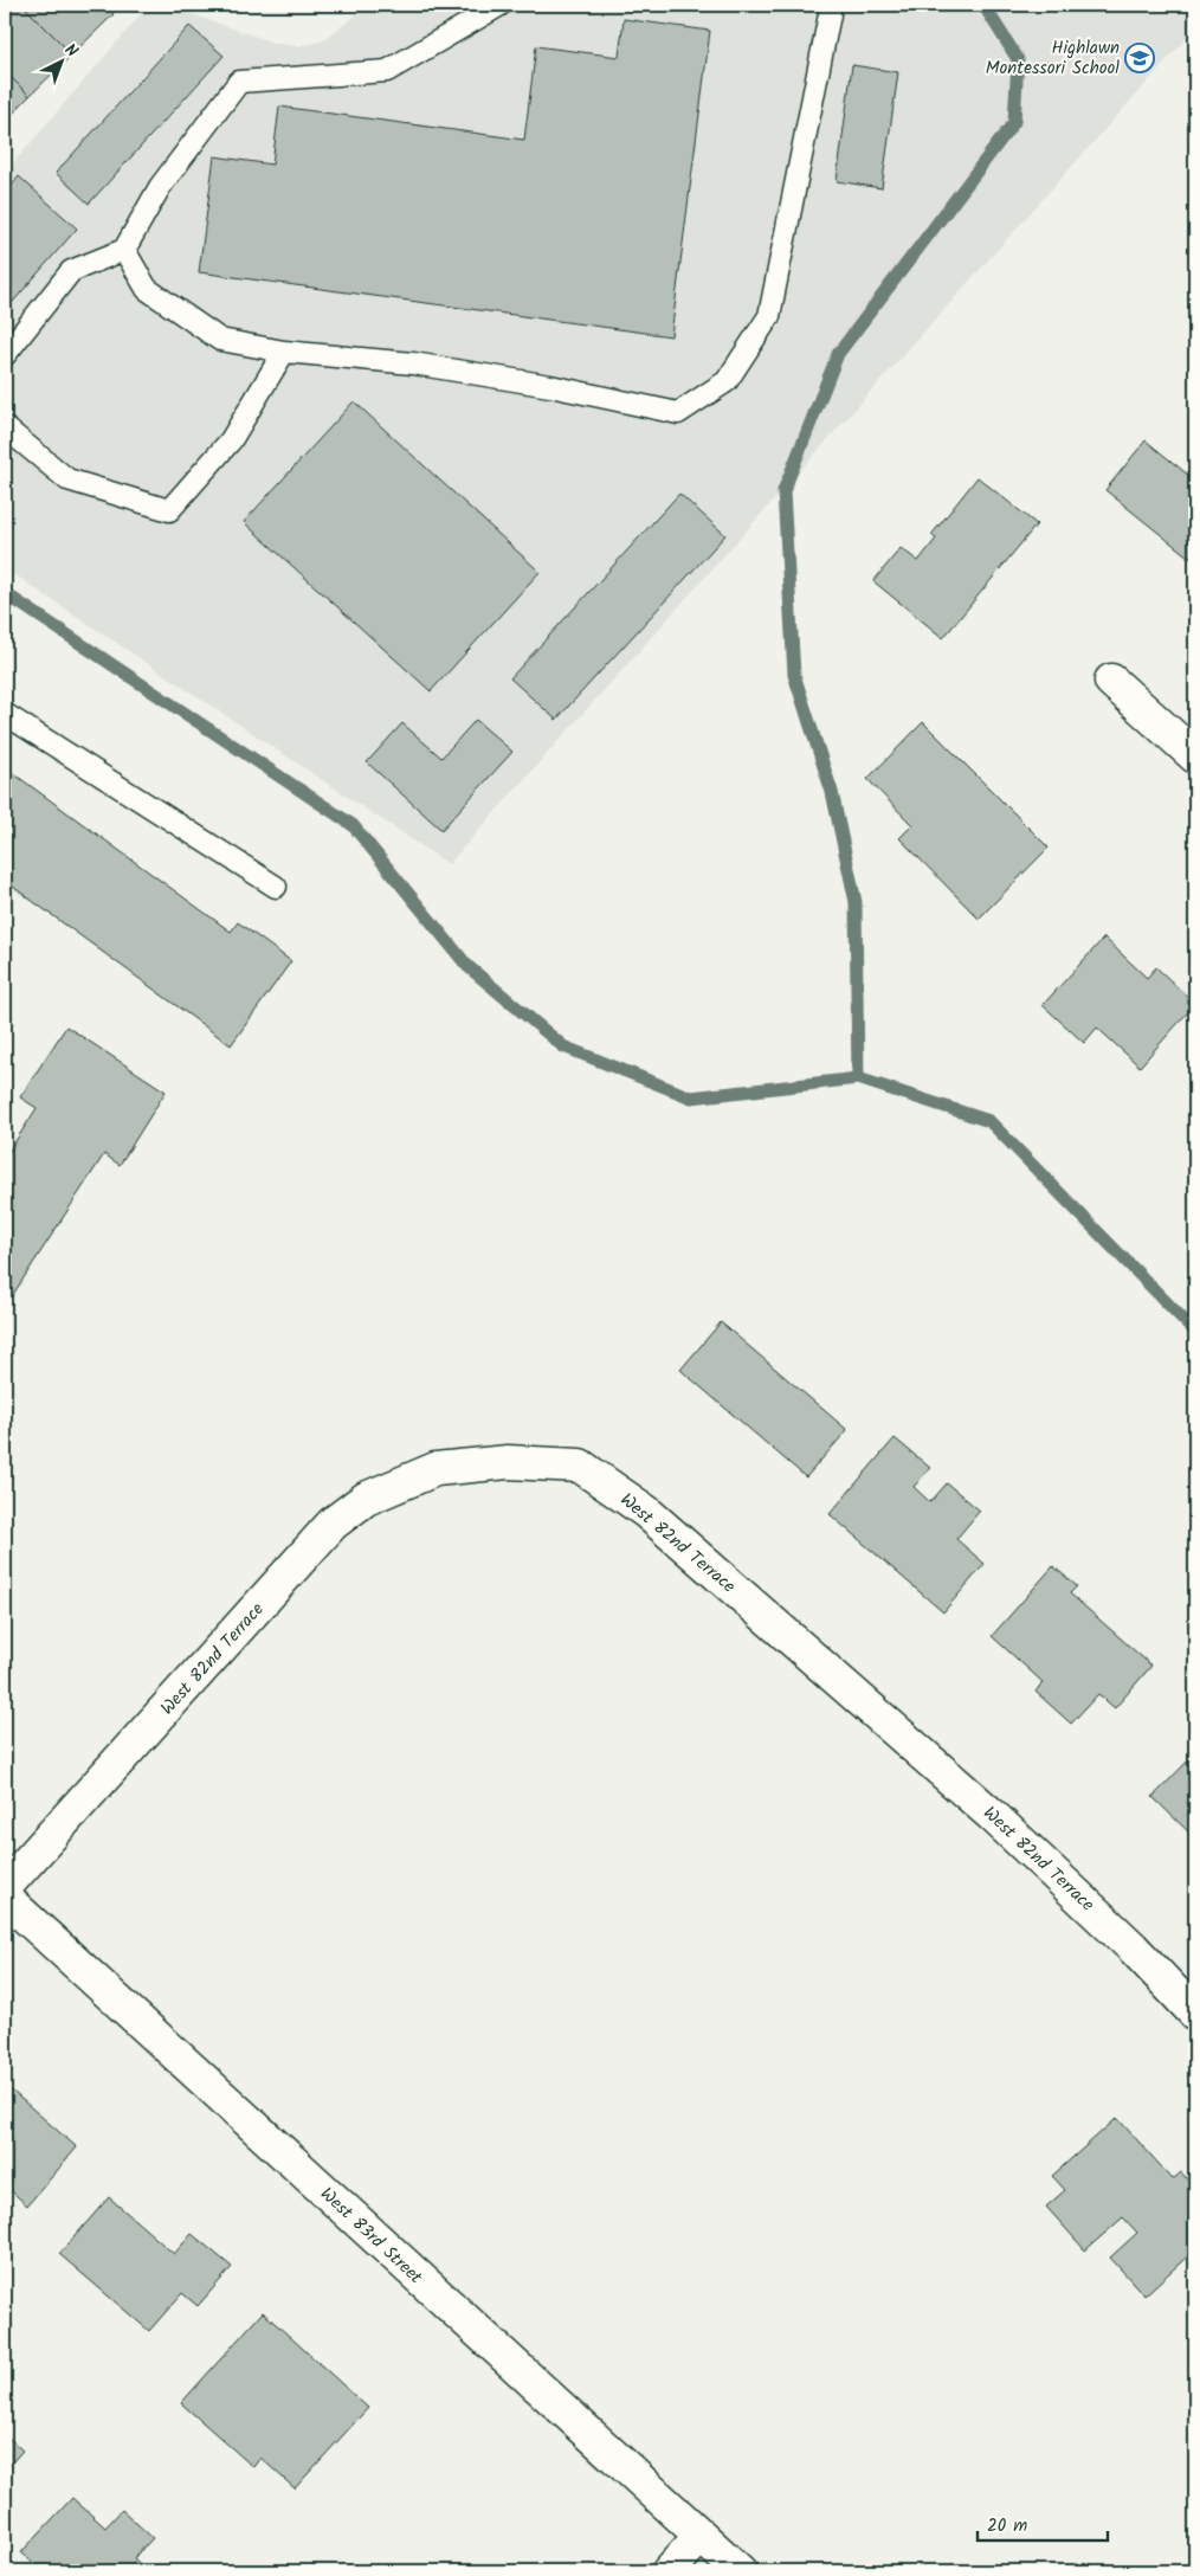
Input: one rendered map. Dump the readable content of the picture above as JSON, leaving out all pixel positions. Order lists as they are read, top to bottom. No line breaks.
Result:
{"streets":{"street":["West 82nd Terrace","West 83rd Street"]},"places":{"school or university":["Highlawn Montessori School"]},"scale_bar":"20 m","north":"top right"}
